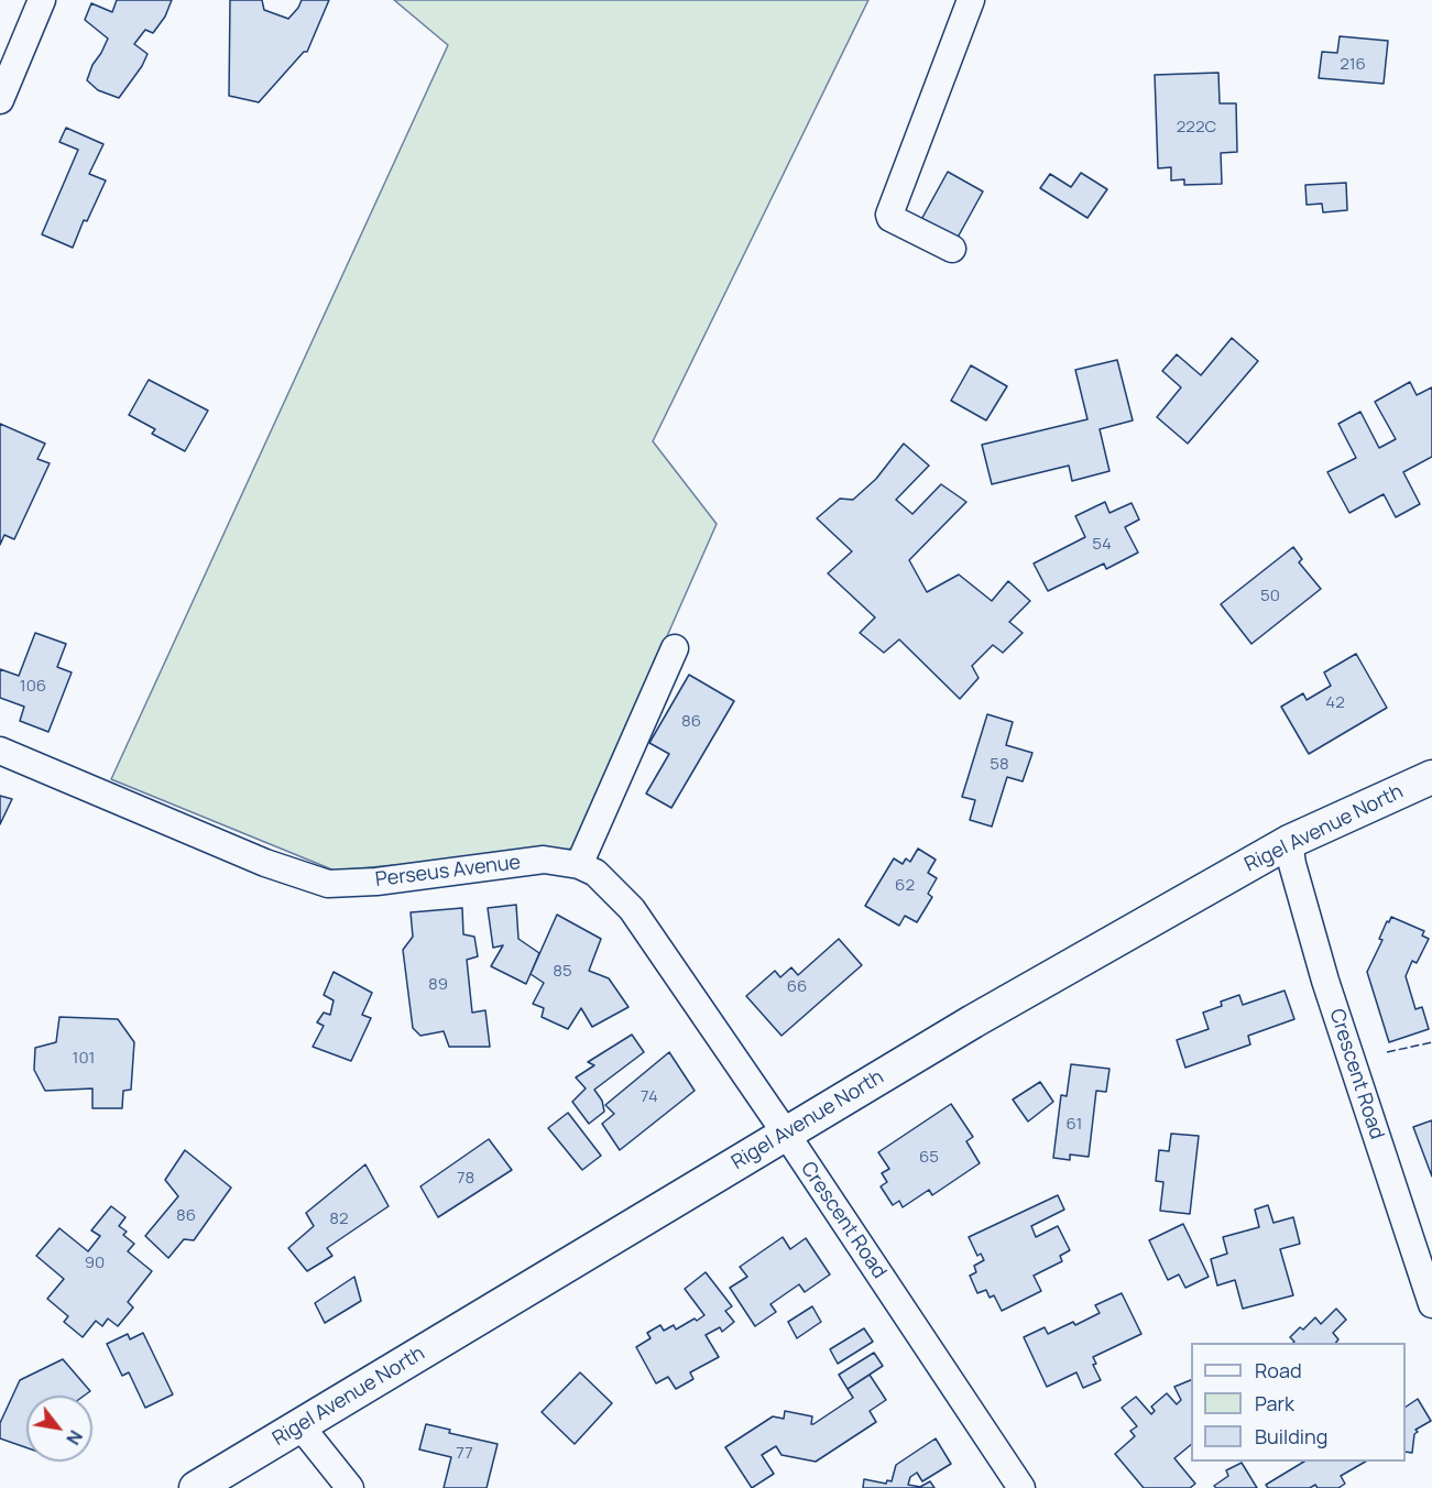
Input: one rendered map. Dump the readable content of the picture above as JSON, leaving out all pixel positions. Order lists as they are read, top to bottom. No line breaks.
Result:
{"streets":{"main road":["Rigel Avenue North"],"street":["Perseus Avenue","Crescent Road"]},"crossings":[["Rigel Avenue North","Perseus Avenue"],["Rigel Avenue North","Crescent Road"],["Perseus Avenue","Crescent Road"]],"house_numbers":["216","222C","54","50","106","42","86","58","62","85","89","66","101","74","61","65","78","86","82","90","77"],"legend":["Road","Park","Building"],"north":"bottom right"}
